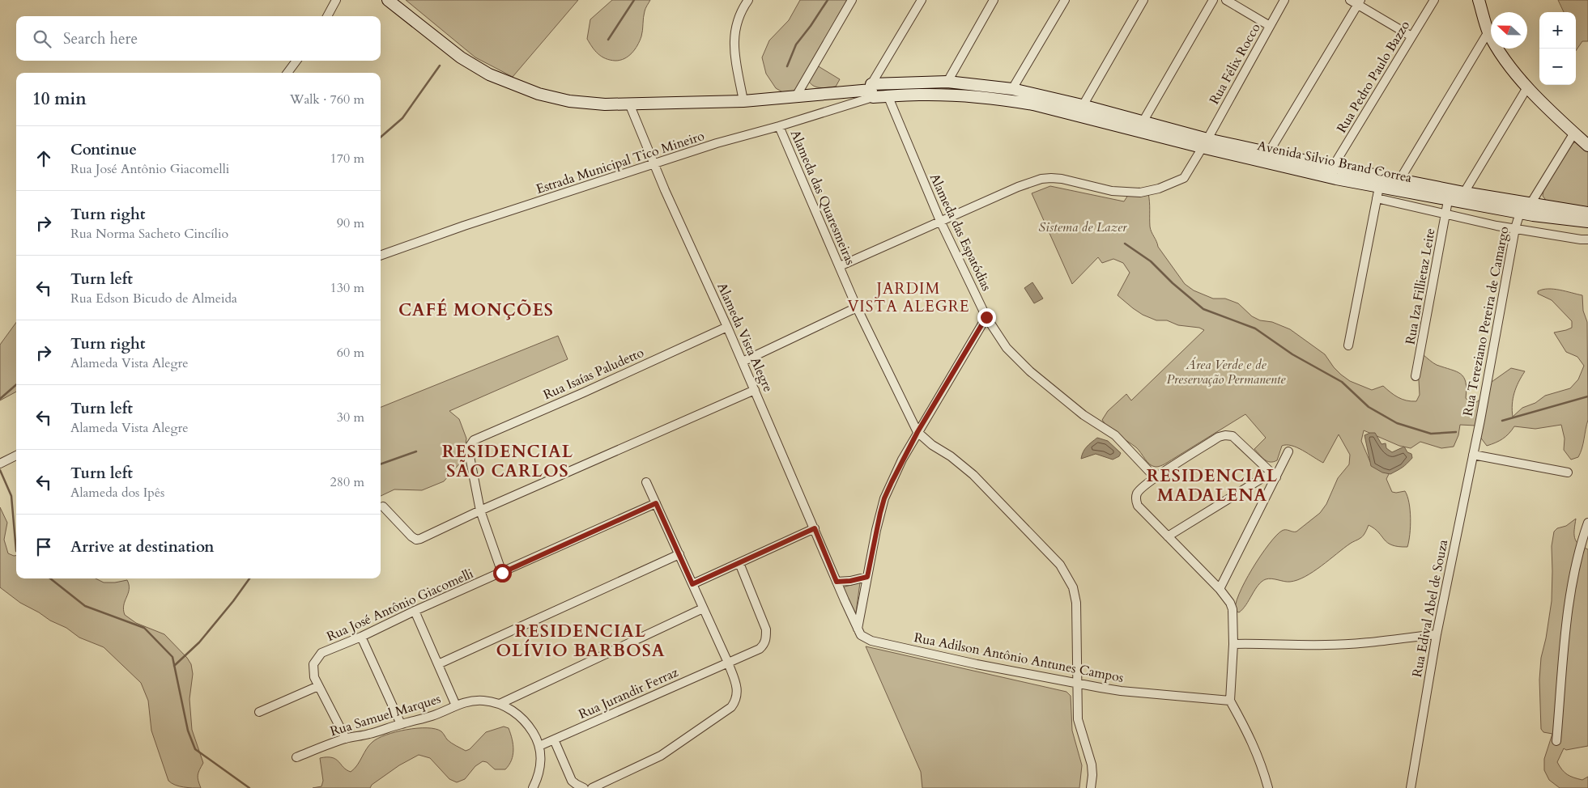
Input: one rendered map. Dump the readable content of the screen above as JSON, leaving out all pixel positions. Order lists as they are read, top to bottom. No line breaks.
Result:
{"streets":{"main road":["Avenida Silvio Brand Correa"],"street":["Rua Félix Rocco","Rua Pedro Paulo Bazzo","Estrada Municipal Tico Mineiro","Alameda das Quaresmeiras","Alameda das Espatódias","Rua Iza Fillietaz Leite","Rua Tereziano Pereira de Camargo","Alameda Vista Alegre","Rua Isaías Paludetto","Rua José Antônio Giacomelli","Rua Edival Abel de Souza","Rua Adilson Antônio Antunes Campos","Rua Jurandir Ferraz","Rua Samuel Marques"]},"crossings":[["Rua Félix Rocco","Avenida Silvio Brand Correa"],["Rua Félix Rocco","Alameda das Quaresmeiras"],["Rua Félix Rocco","Alameda das Espatódias"],["Rua Pedro Paulo Bazzo","Avenida Silvio Brand Correa"],["Avenida Silvio Brand Correa","Estrada Municipal Tico Mineiro"],["Avenida Silvio Brand Correa","Alameda das Espatódias"],["Avenida Silvio Brand Correa","Rua Iza Fillietaz Leite"],["Avenida Silvio Brand Correa","Rua Tereziano Pereira de Camargo"],["Estrada Municipal Tico Mineiro","Alameda das Quaresmeiras"],["Estrada Municipal Tico Mineiro","Alameda Vista Alegre"],["Rua Tereziano Pereira de Camargo","Rua Edival Abel de Souza"],["Alameda Vista Alegre","Rua Isaías Paludetto"],["Alameda Vista Alegre","Rua Adilson Antônio Antunes Campos"],["Rua Jurandir Ferraz","Rua Samuel Marques"]],"districts":["JARDIM VISTA ALEGRE","CAFÉ MONÇÕES","RESIDENCIAL SÃO CARLOS","RESIDENCIAL MADALENA","RESIDENCIAL OLÍVIO BARBOSA"],"parks":["Sistema de Lazer","Área Verde e de Preservação Permanente"],"north":"left","page":{"map_buttons":["+","−"],"search":"Search here","heading":["10 min","Walk · 760 m"],"list":[["Continue","Rua José Antônio Giacomelli","170 m"],["Turn right","Rua Norma Sacheto Cincílio","90 m"],["Turn left","Rua Edson Bicudo de Almeida","130 m"],["Turn right","Alameda Vista Alegre","60 m"],["Turn left","Alameda Vista Alegre","30 m"],["Turn left","Alameda dos Ipês","280 m"],"Arrive at destination"]}}
